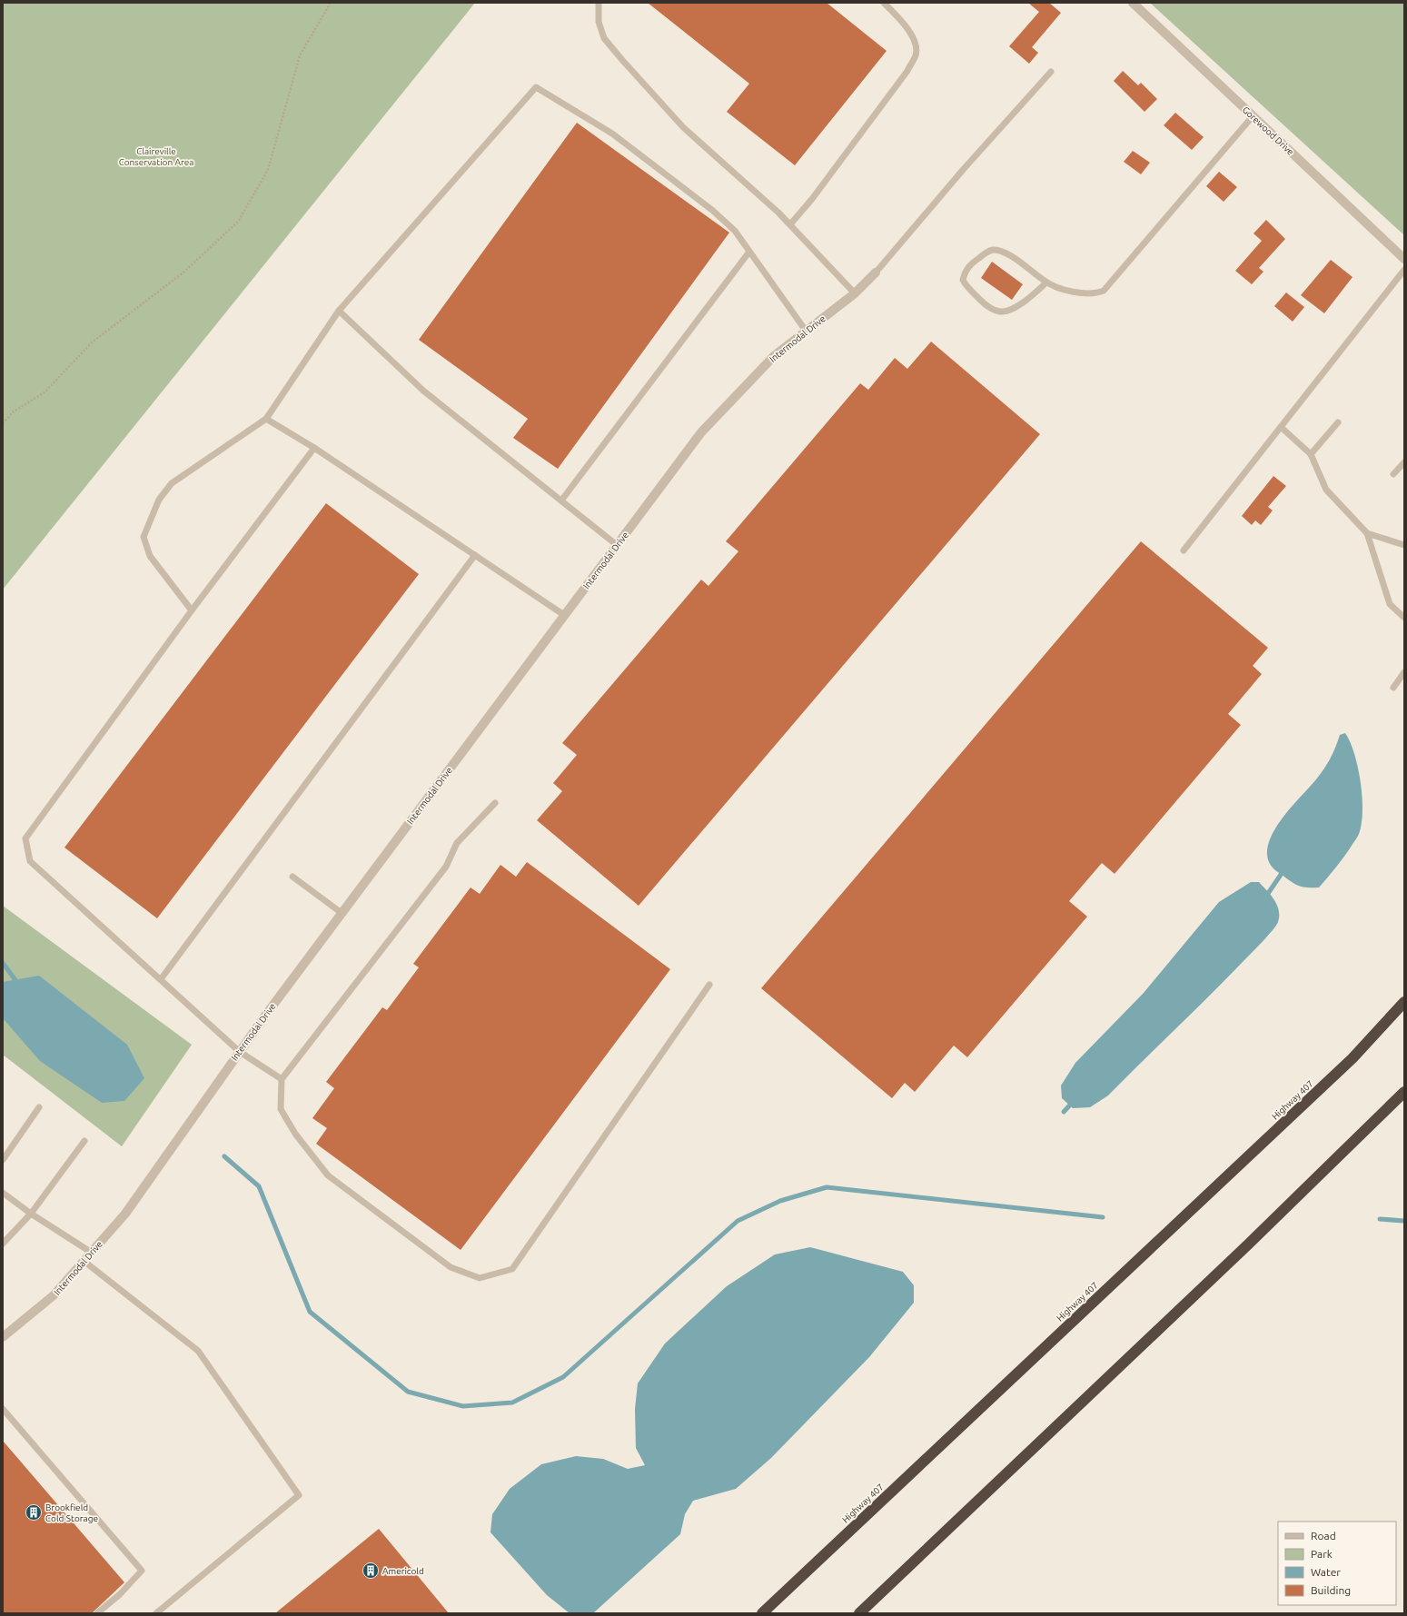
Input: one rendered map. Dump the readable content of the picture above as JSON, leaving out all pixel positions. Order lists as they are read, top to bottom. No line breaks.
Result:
{"streets":{"highway":["Highway 407"],"street":["Gorewood Drive","Intermodal Drive"]},"parks":["Claireville Conservation Area"],"places":{"building":["Brookfield Cold Storage","Americold"]},"legend":["Road","Park","Water","Building"]}
